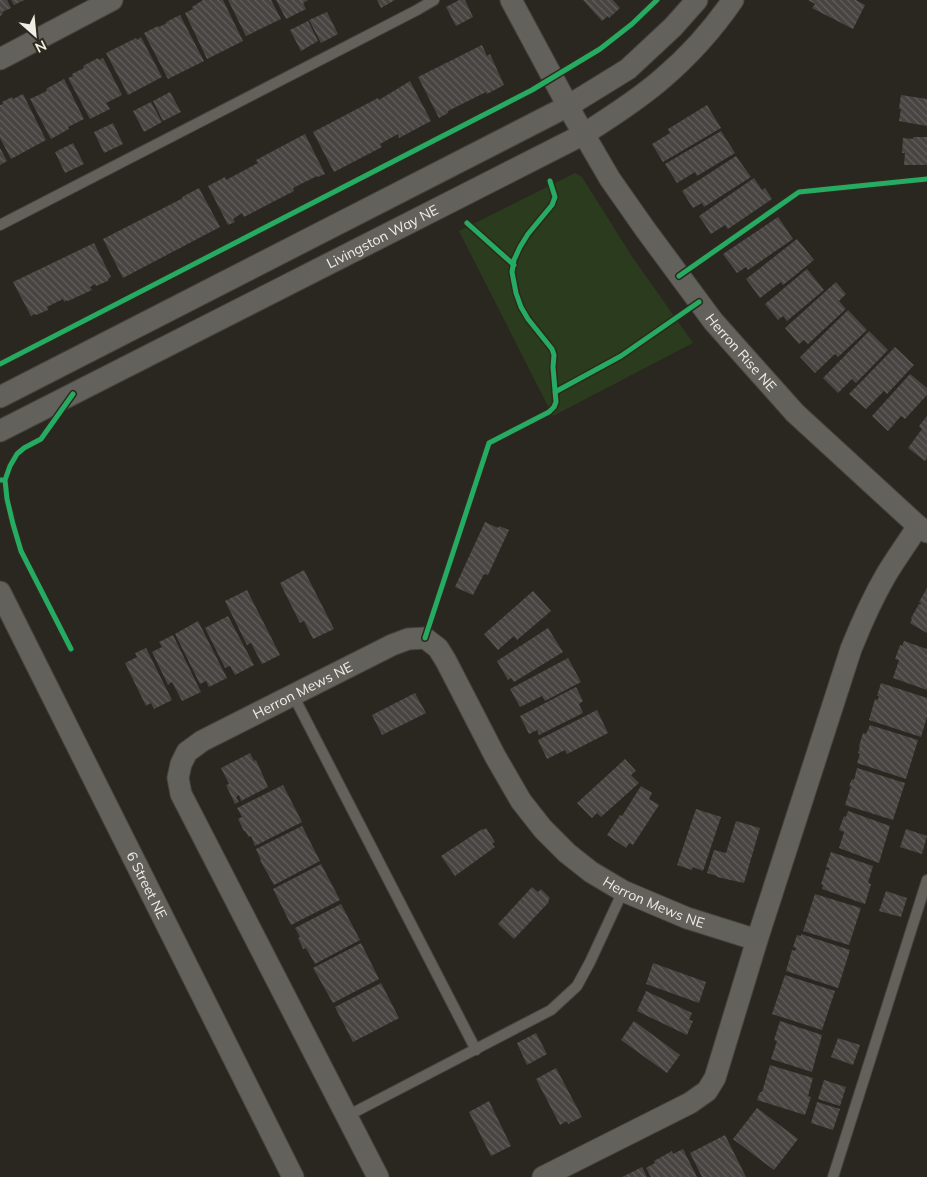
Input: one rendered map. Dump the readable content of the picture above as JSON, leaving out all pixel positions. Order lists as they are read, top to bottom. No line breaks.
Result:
{"streets":{"street":["Livingston Way NE","Herron Rise NE","Herron Mews NE","6 Street NE"]},"crossings":[["Livingston Way NE","Herron Rise NE"]],"north":"bottom right"}
